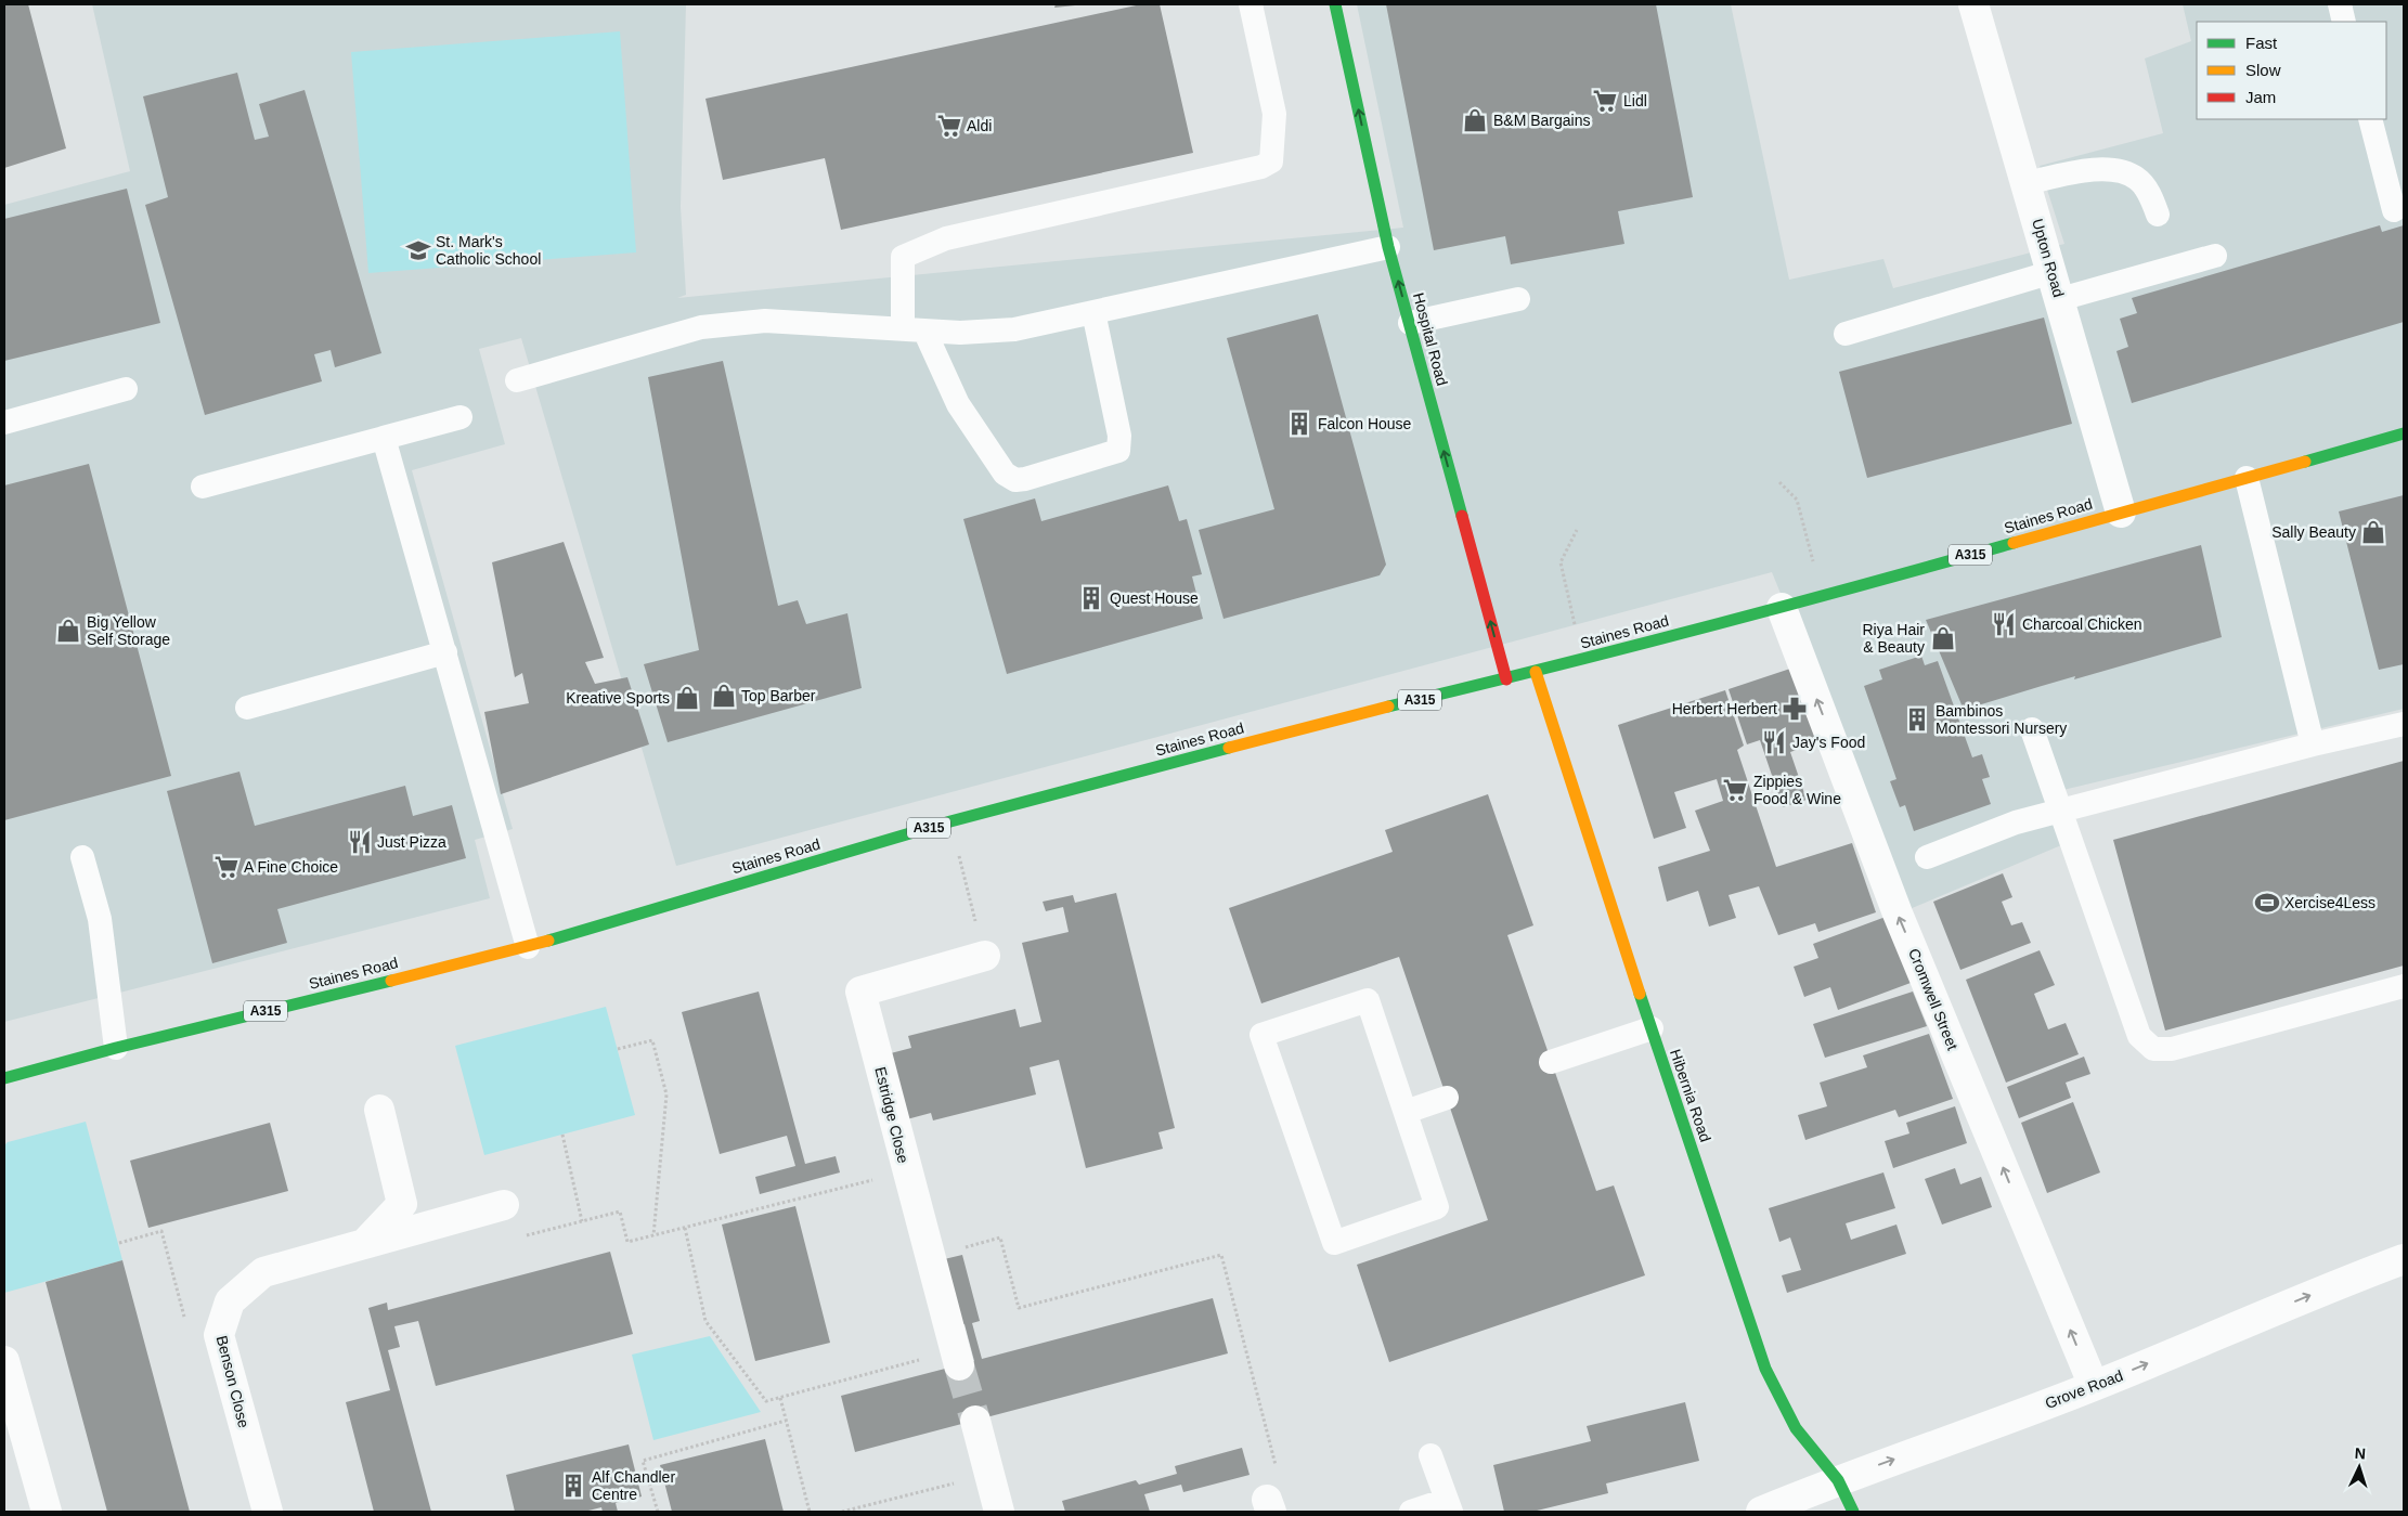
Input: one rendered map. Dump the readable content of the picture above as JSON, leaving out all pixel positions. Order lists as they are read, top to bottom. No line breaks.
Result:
{"streets":{"main road":["Hospital Road","Staines Road","A315","Hibernia Road"],"street":["Upton Road","Cromwell Street","Estridge Close","Benson Close","Grove Road"]},"crossings":[["Upton Road","Staines Road"],["Hospital Road","Staines Road"],["Staines Road","Cromwell Street"],["Staines Road","Hibernia Road"],["Cromwell Street","Grove Road"],["Hibernia Road","Grove Road"]],"one_way":["Hospital Road","Cromwell Street","Grove Road"],"places":{"supermarket":["Lidl","Aldi","Zippies Food & Wine","A Fine Choice"],"shop":["B&M Bargains","Sally Beauty","Big Yellow Self Storage","Riya Hair & Beauty","Top Barber","Kreative Sports"],"school or university":["St. Mark's Catholic School"],"building":["Falcon House","Quest House","Bambinos Montessori Nursery","Alf Chandler Centre"],"restaurant":["Charcoal Chicken","Jay's Food","Just Pizza"],"pharmacy":["Herbert Herbert"],"sports":["Xercise4Less"]},"legend":["Fast","Slow","Jam"],"north":"top"}
